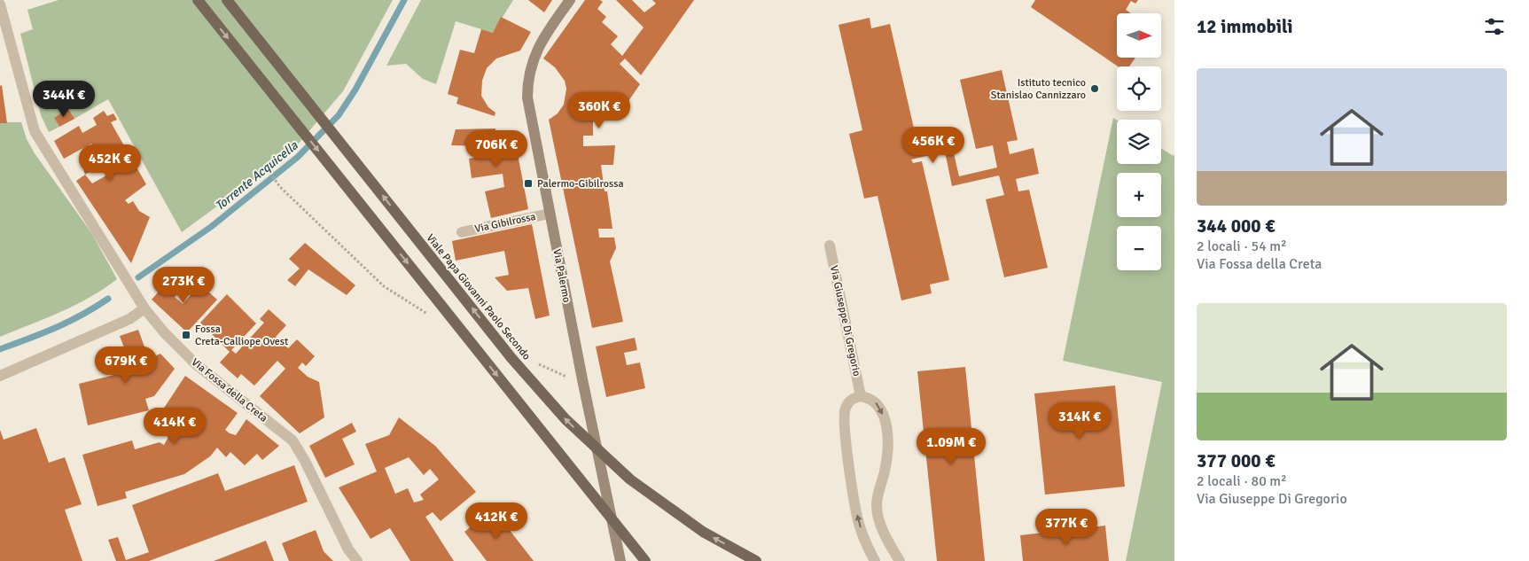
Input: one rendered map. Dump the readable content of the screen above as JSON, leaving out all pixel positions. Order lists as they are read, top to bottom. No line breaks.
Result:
{"streets":{"main road":["Via Palermo","Viale Papa Giovanni Paolo Secondo"],"street":["Via Gibilrossa","Via Giuseppe Di Gregorio","Via Fossa della Creta"]},"crossings":[["Via Gibilrossa","Via Palermo"]],"water":["Torrente Acquicella"],"places":{"other":["Istituto tecnico Stanislao Cannizzaro"],"transit":["Palermo-Gibilrossa","Fossa Creta-Calliope Ovest"]},"north":"right","page":{"heading":"12 immobili","map_buttons":["+","−"],"list":[{"name":"344 000 €","note":"2 locali · 54 m² · Via Fossa della Creta"},{"name":"377 000 €","note":"2 locali · 80 m² · Via Giuseppe Di Gregorio"}],"price":["344K €","360K €","456K €","706K €","452K €","273K €","679K €","314K €","414K €","1.09M €","412K €","377K €"]}}
